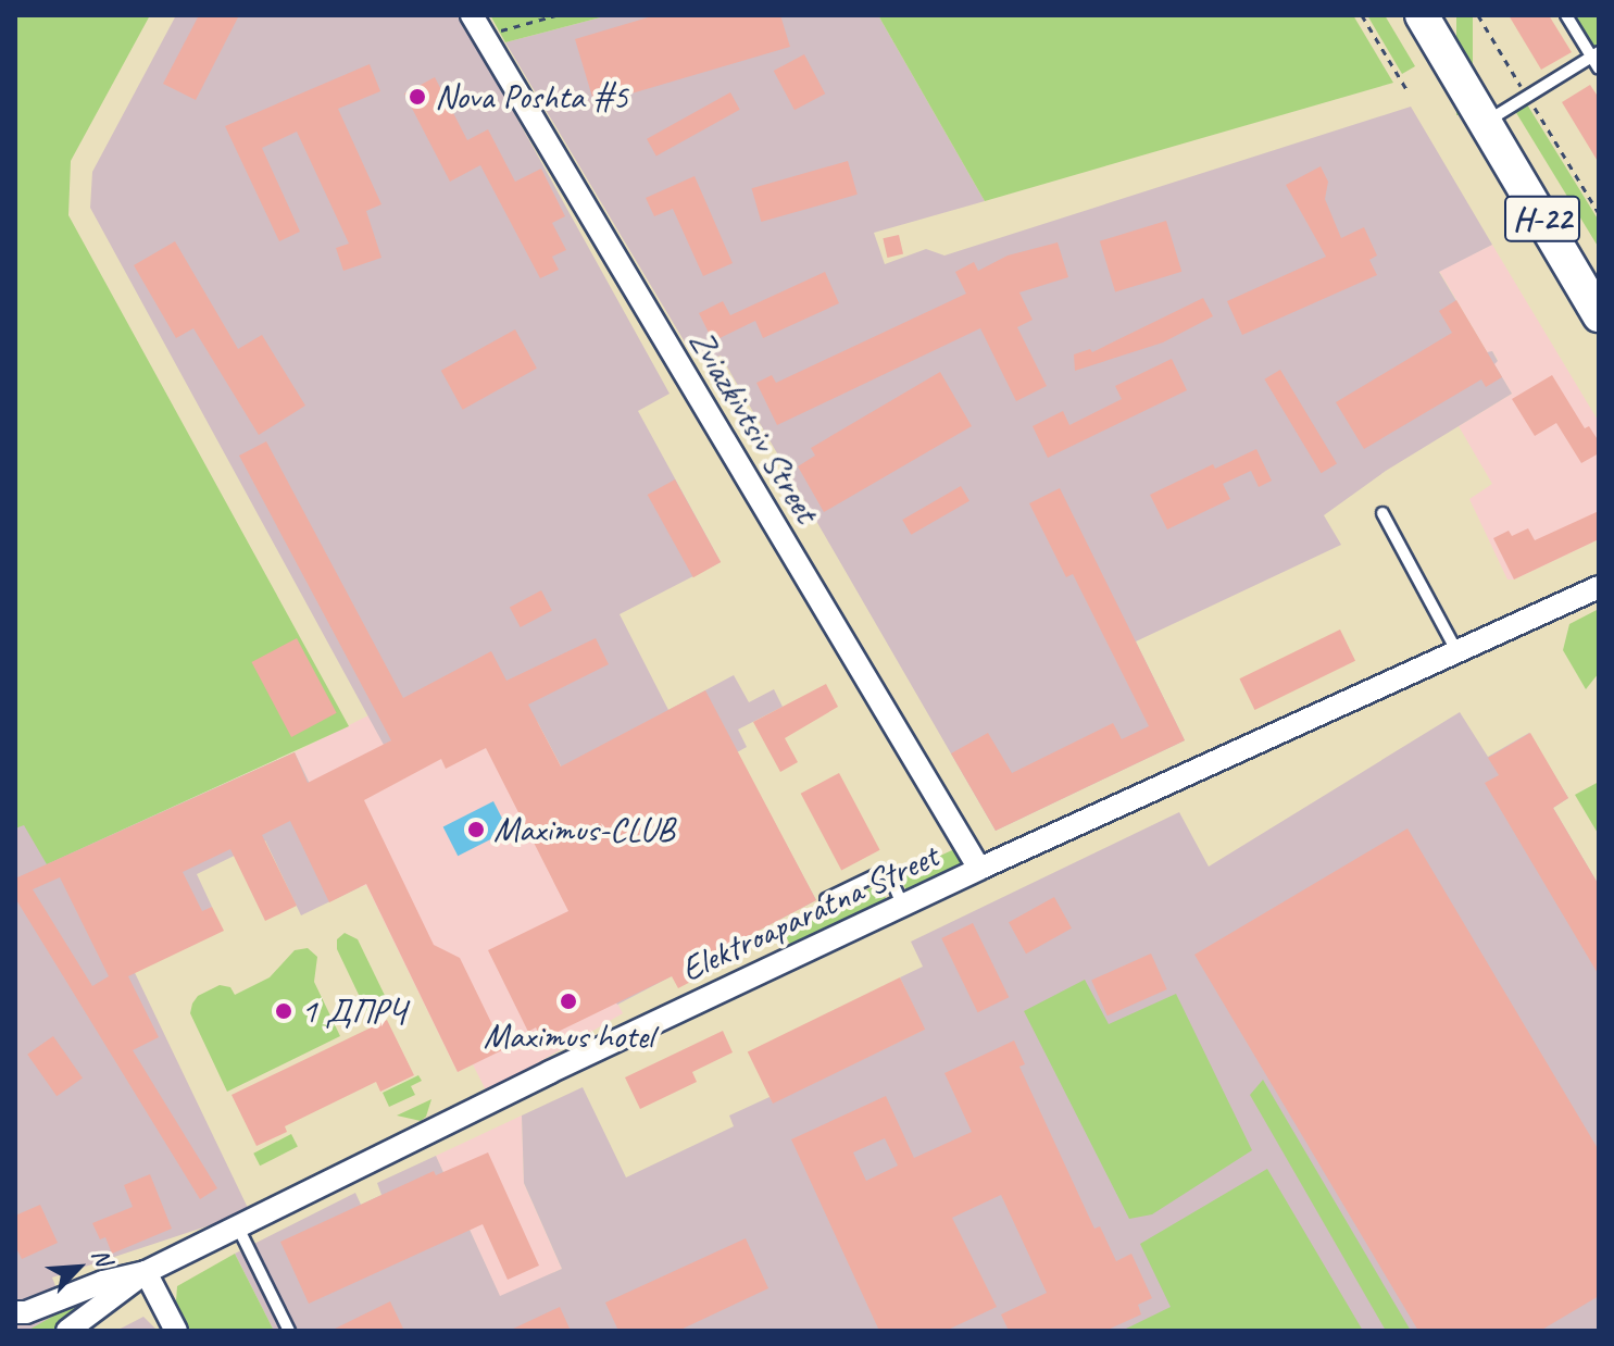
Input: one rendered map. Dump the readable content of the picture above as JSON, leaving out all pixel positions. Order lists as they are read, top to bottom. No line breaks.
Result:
{"streets":{"main road":["Н-22"],"street":["Zviazkivtsiv Street","Elektroaparatna Street"]},"crossings":[["Zviazkivtsiv Street","Elektroaparatna Street"]],"places":["Nova Poshta #5","Maximus-CLUB","Maximus hotel","1 ДПРЧ"],"north":"top right"}
